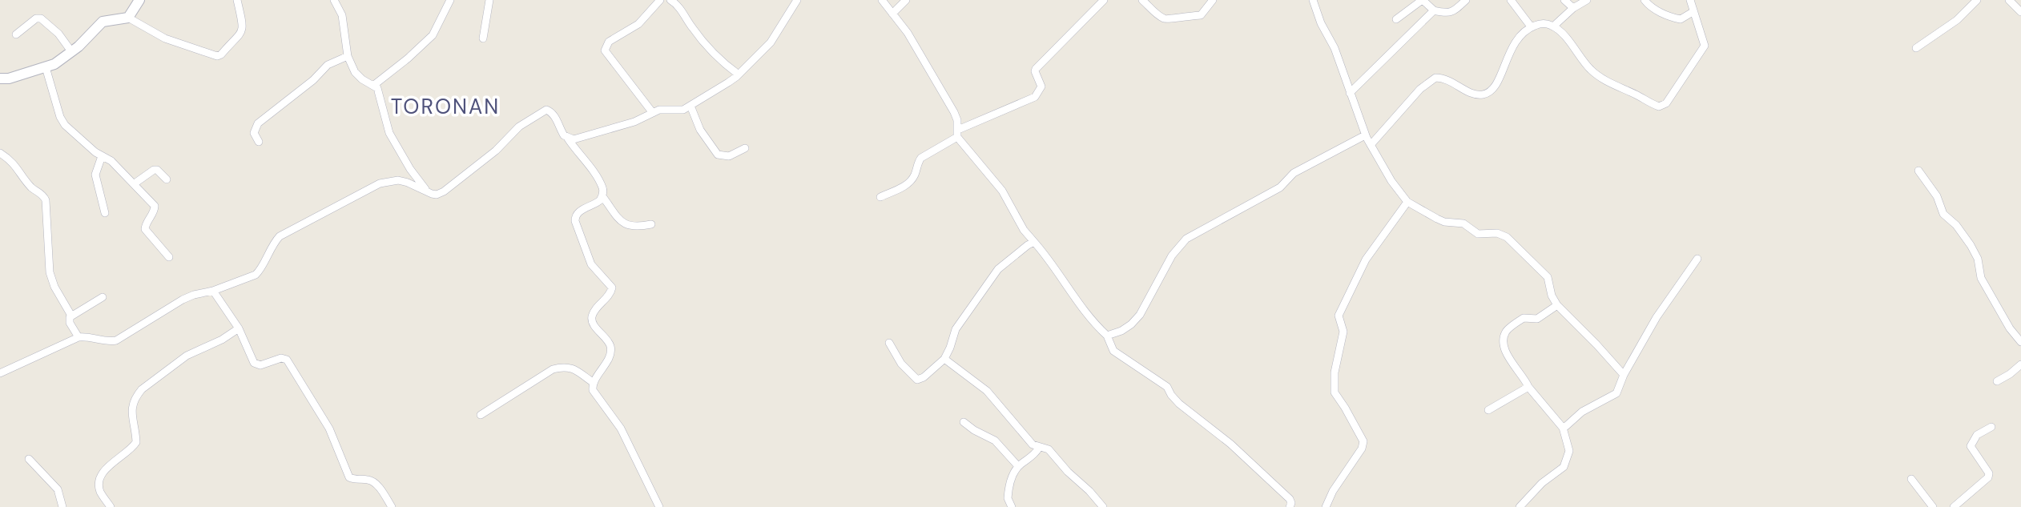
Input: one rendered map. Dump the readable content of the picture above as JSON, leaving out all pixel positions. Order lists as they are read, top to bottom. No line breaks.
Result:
{"districts":["TORONAN"]}
